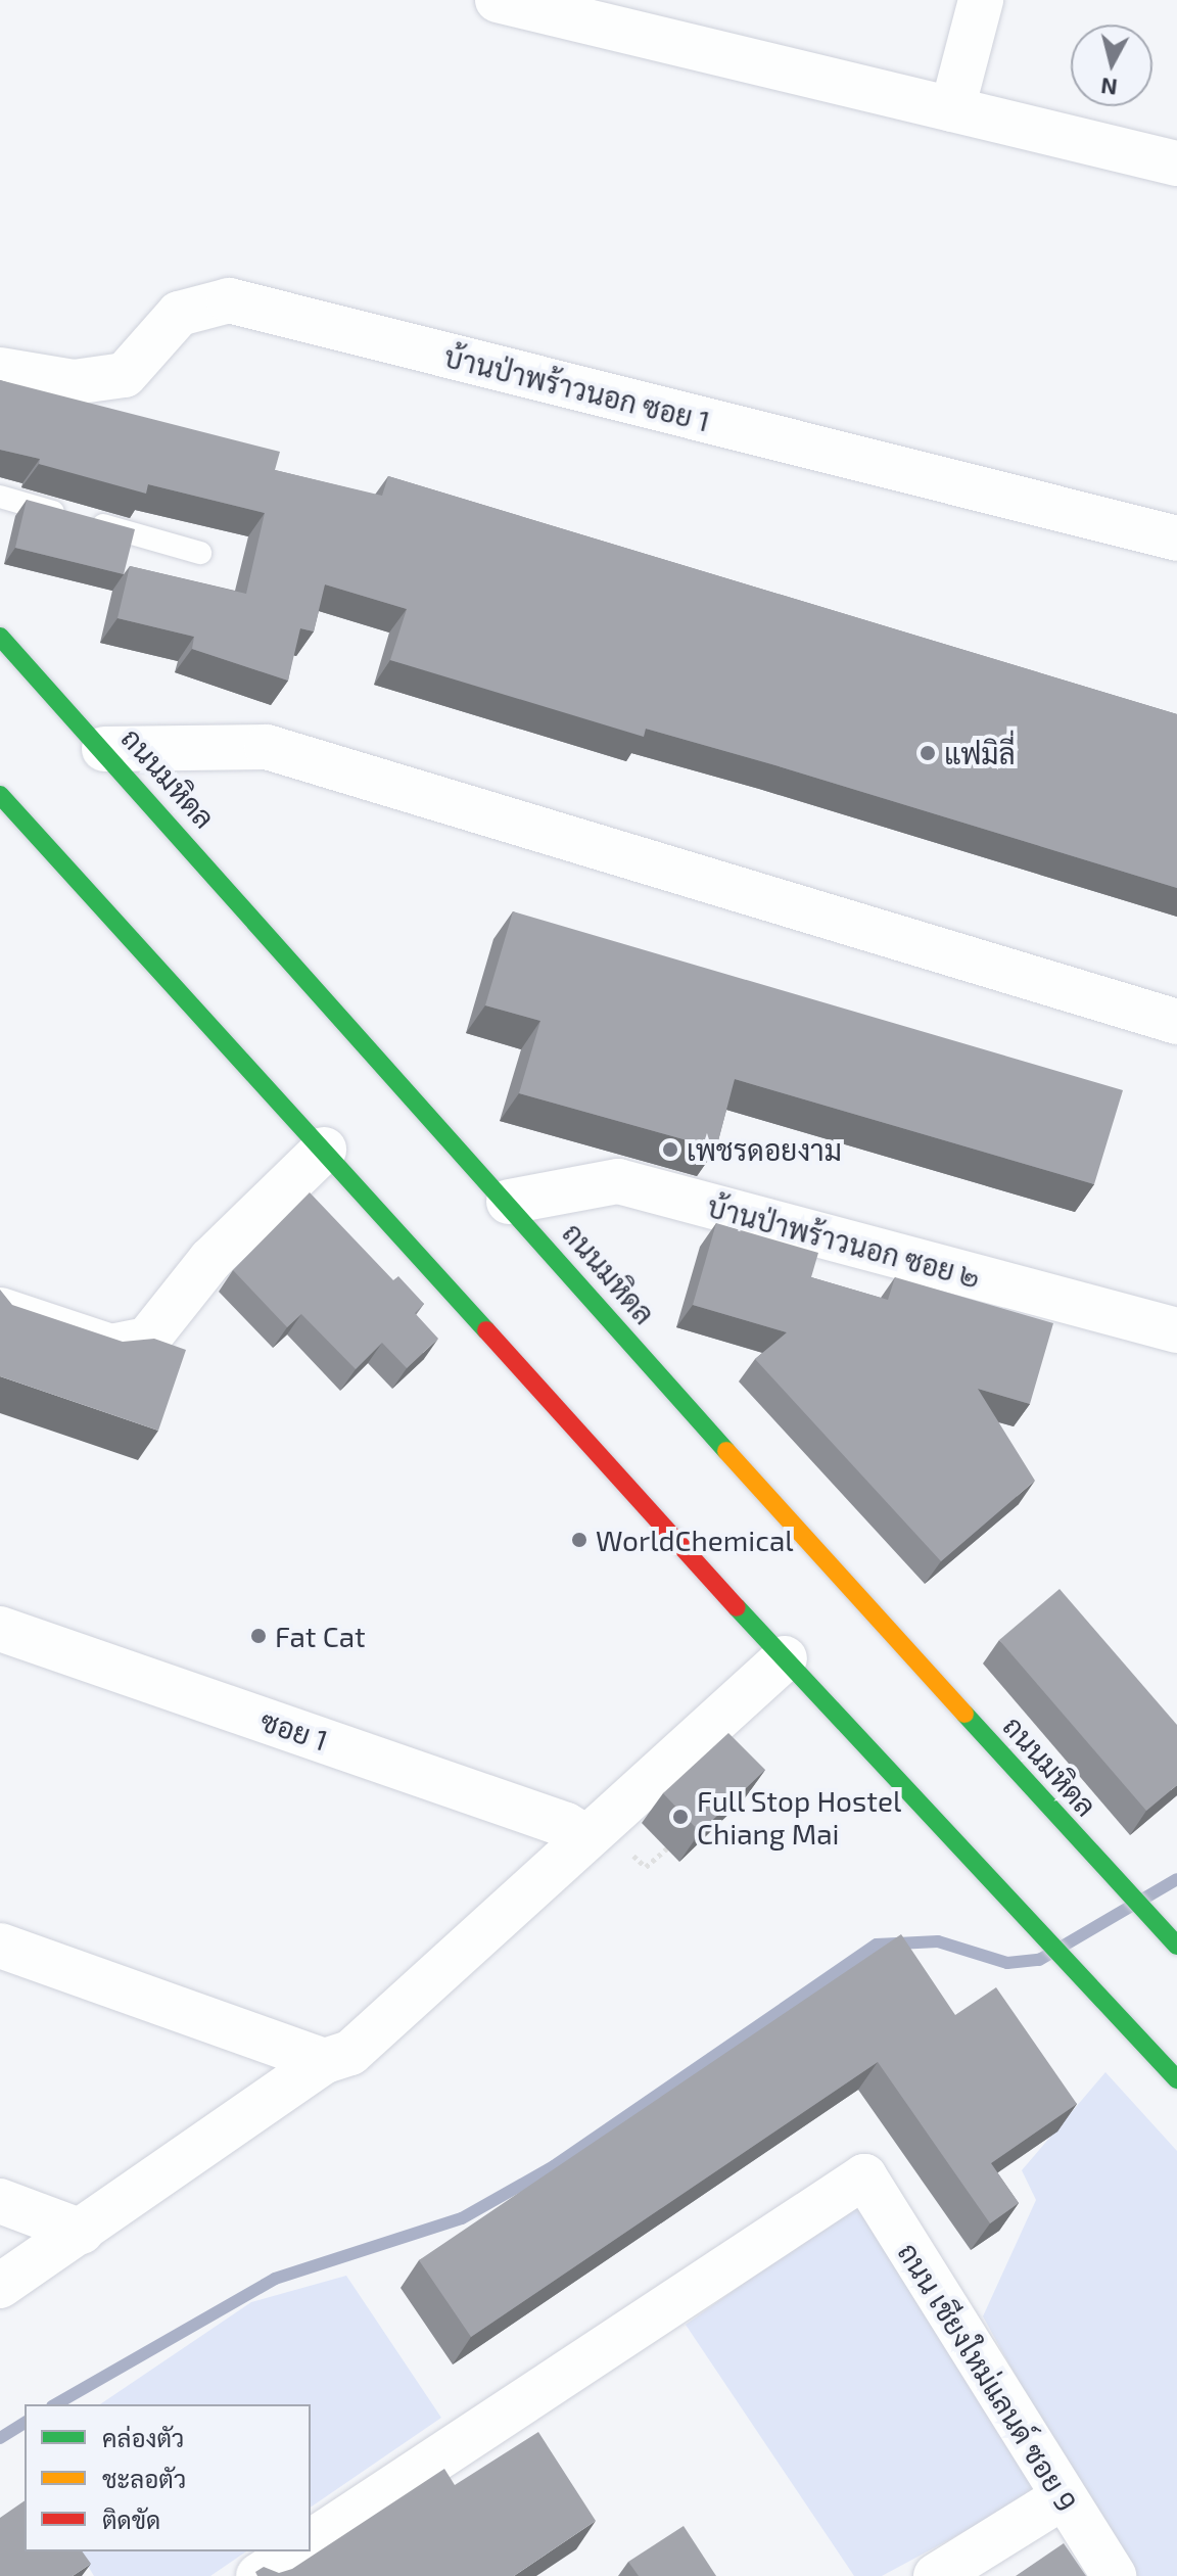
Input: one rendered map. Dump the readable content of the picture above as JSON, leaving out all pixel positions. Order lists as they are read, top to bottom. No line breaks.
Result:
{"streets":{"main road":["ถนนมหิดล"],"street":["บ้านป่าพร้าวนอก ซอย 1","บ้านป่าพร้าวนอก ซอย ๒","ซอย 1","ถนน เชียงใหม่แลนด์ ซอย 9"]},"crossings":[["ถนนมหิดล","บ้านป่าพร้าวนอก ซอย ๒"]],"places":["แฟมิลี่","เพชรดอยงาม","WorldChemical","Fat Cat","Full Stop Hostel Chiang Mai"],"legend":["คล่องตัว","ชะลอตัว","ติดขัด"],"north":"bottom"}
